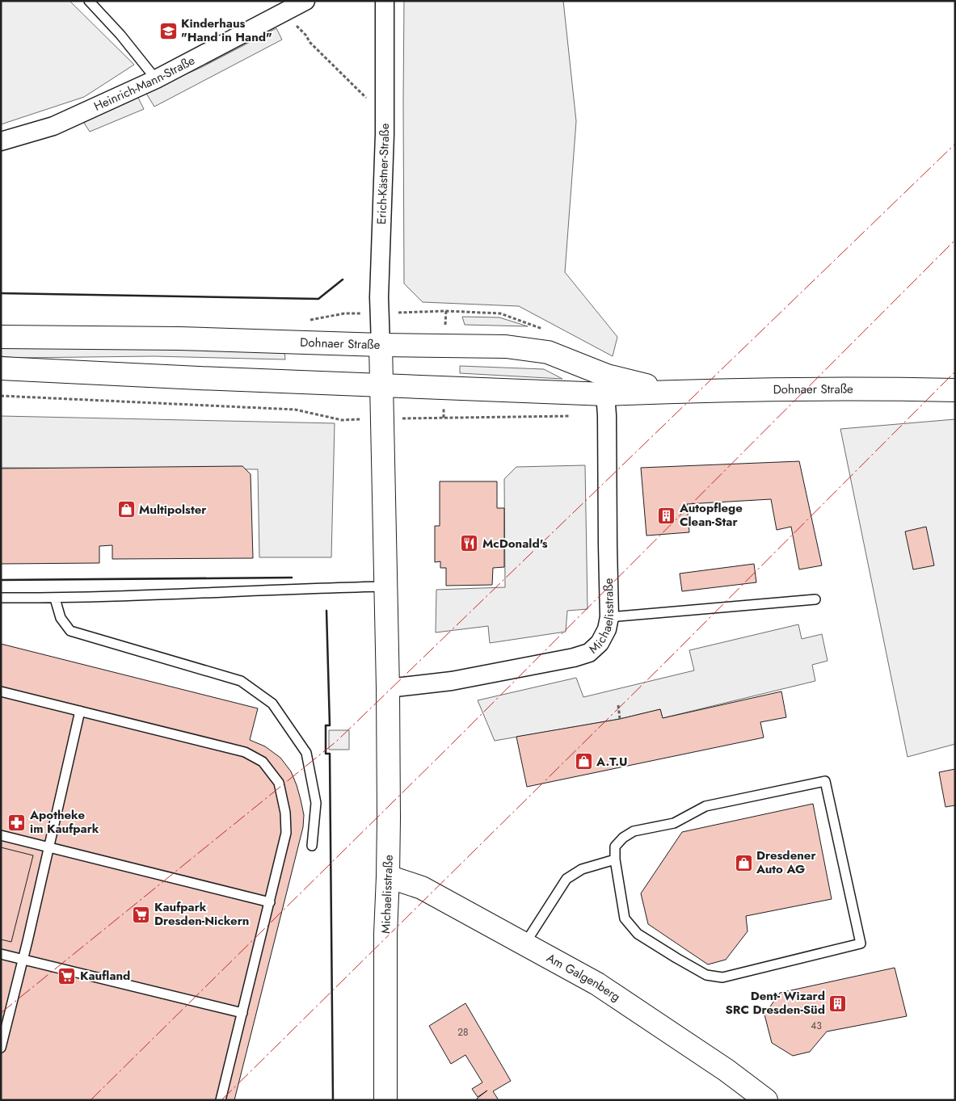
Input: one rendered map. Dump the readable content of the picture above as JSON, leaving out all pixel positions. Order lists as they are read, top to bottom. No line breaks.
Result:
{"streets":{"main road":["Dohnaer Straße","Michaelisstraße","Am Galgenberg"],"street":["Heinrich-Mann-Straße","Erich-Kästner-Straße"]},"crossings":[["Erich-Kästner-Straße","Dohnaer Straße"],["Erich-Kästner-Straße","Michaelisstraße"],["Dohnaer Straße","Michaelisstraße"],["Michaelisstraße","Am Galgenberg"]],"places":{"school or university":["Kinderhaus \"Hand in Hand\""],"shop":["Multipolster","A.T.U","Dresdener Auto AG"],"building":["Autopflege Clean-Star","Dent- Wizard SRC Dresden-Süd"],"restaurant":["McDonald's"],"pharmacy":["Apotheke im Kaufpark"],"supermarket":["Kaufpark Dresden-Nickern","Kaufland"]},"house_numbers":["43","28"]}
